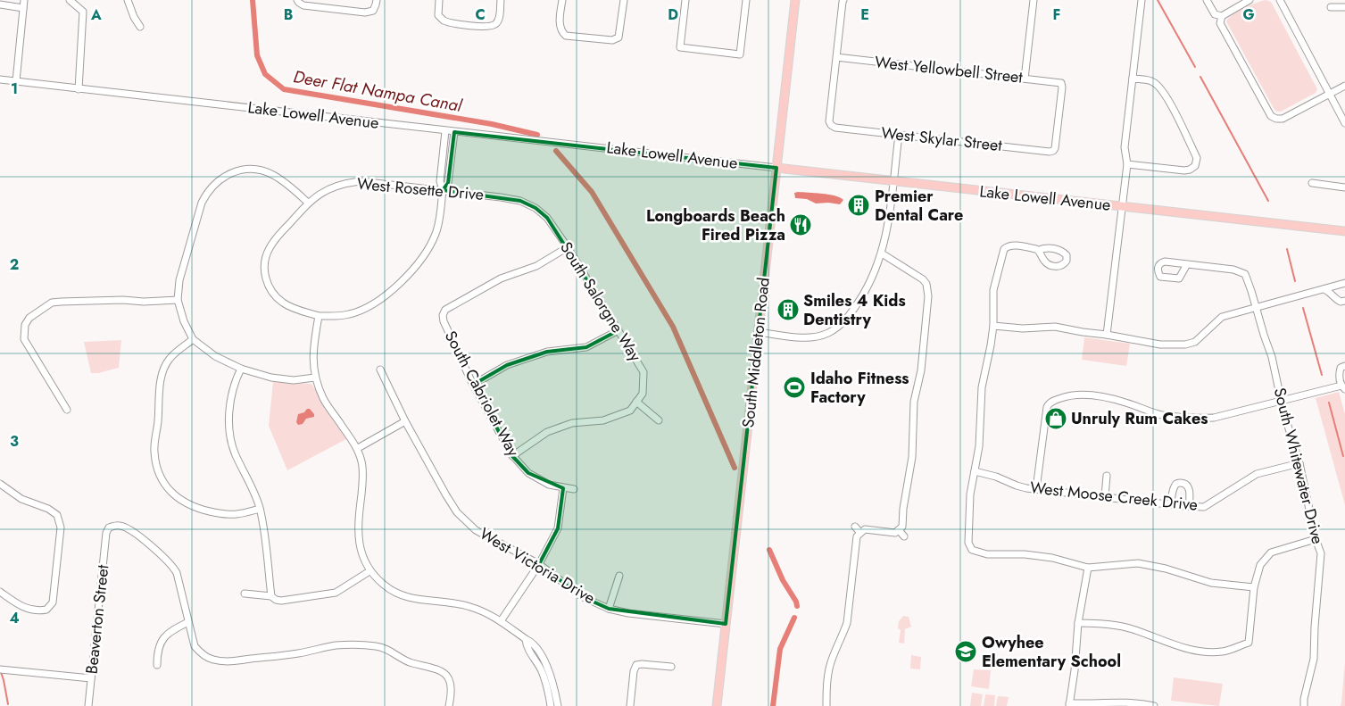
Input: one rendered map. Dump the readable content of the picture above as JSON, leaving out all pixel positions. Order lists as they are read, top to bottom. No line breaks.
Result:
{"streets":{"main road":["Lake Lowell Avenue","South Middleton Road"],"street":["West Yellowbell Street","West Skylar Street","West Rosette Drive","South Salorgne Way","South Cabriolet Way","South Whitewater Drive","West Moose Creek Drive","West Victoria Drive","Beaverton Street"]},"crossings":[["West Yellowbell Street","West Skylar Street"],["Lake Lowell Avenue","South Middleton Road"],["West Rosette Drive","South Salorgne Way"],["South Salorgne Way","South Cabriolet Way"],["South Middleton Road","West Victoria Drive"],["South Whitewater Drive","West Moose Creek Drive"]],"water":["Deer Flat Nampa Canal"],"places":{"building":["Premier Dental Care","Smiles 4 Kids Dentistry"],"restaurant":["Longboards Beach Fired Pizza"],"sports":["Idaho Fitness Factory"],"shop":["Unruly Rum Cakes"],"school or university":["Owyhee Elementary School"]},"grid":{"columns":["A","B","C","D","E","F","G"],"rows":["1","2","3","4"]}}
